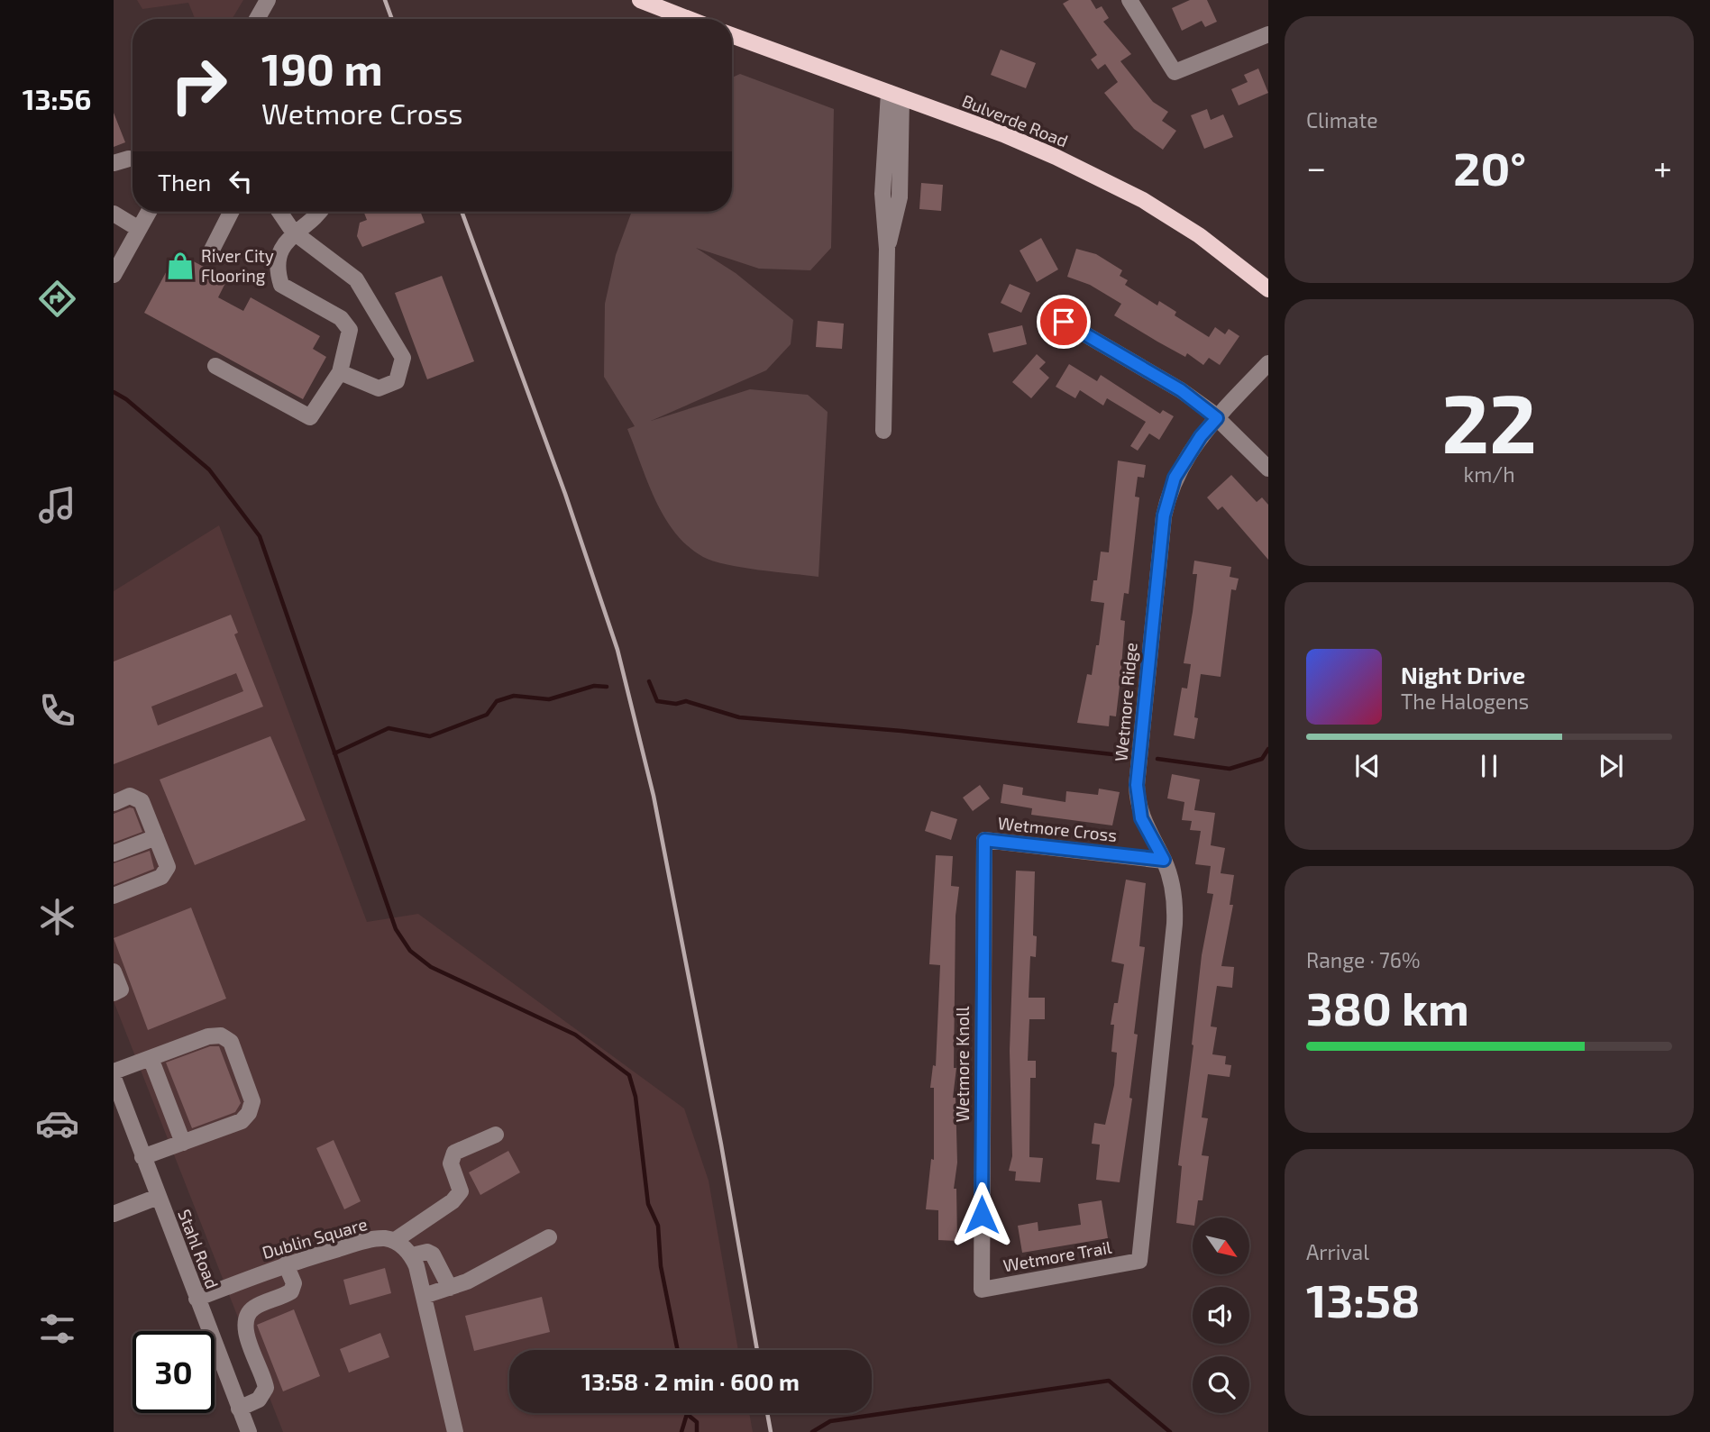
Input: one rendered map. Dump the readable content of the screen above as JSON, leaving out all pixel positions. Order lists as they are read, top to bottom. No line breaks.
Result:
{"streets":{"main road":["Bulverde Road"],"street":["Wetmore Ridge","Wetmore Cross","Wetmore Knoll","Dublin Square","Stahl Road","Wetmore Trail"]},"crossings":[["Wetmore Ridge","Wetmore Cross"],["Wetmore Ridge","Wetmore Trail"],["Wetmore Cross","Wetmore Knoll"],["Wetmore Knoll","Wetmore Trail"],["Dublin Square","Stahl Road"]],"places":{"shop":["River City Flooring"]},"north":"bottom right","page":{"tabs":"13:56","tile":["Climate",["22","km/h"],["Range · 76%","380 km"],["Arrival","13:58"]],"turn":["190 m","Wetmore Cross"],"heat":["−","20°","+"],"then":"Then","song":["Night Drive","The Halogens"],"limit":"30","trip":"13:58 · 2 min · 600 m"}}
